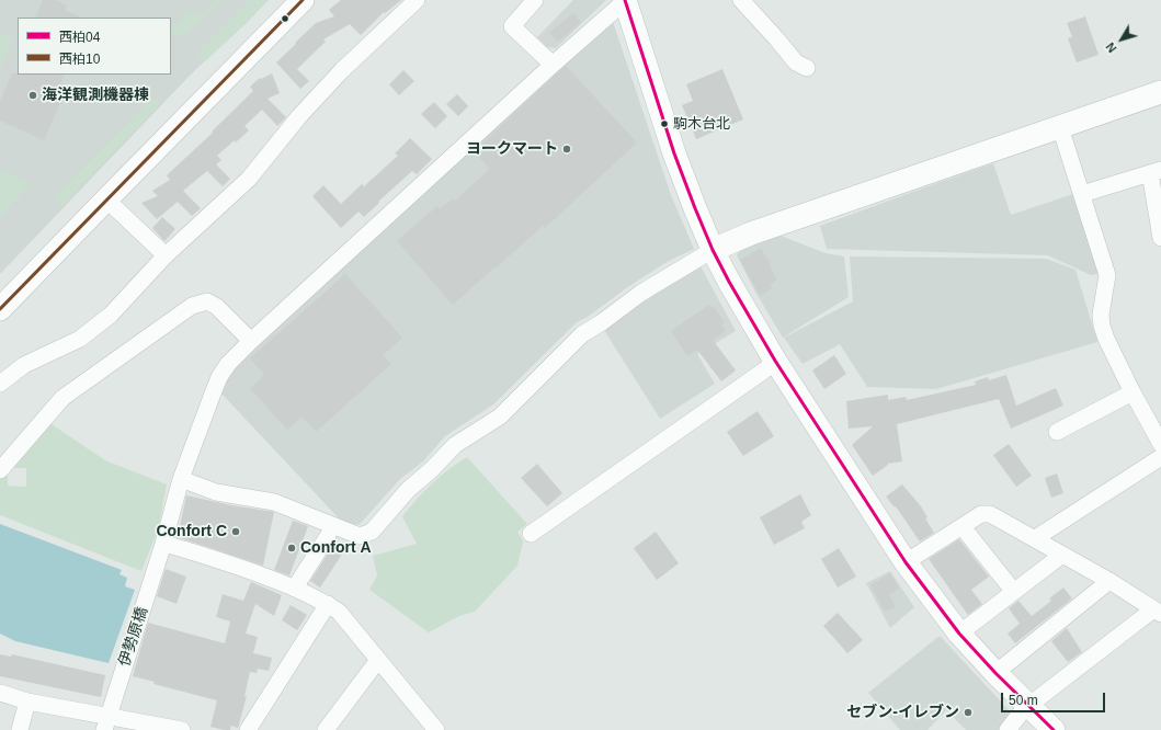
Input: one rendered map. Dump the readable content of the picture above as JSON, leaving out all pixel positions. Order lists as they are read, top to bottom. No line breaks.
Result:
{"streets":{"street":["伊勢原橋"]},"places":["海洋観測機器棟","駒木台北","ヨークマート","Confort C","Confort A","セブン-イレブン"],"lines":["transit line 西柏04","transit line 西柏10"],"legend":["西柏04","西柏10"],"scale_bar":"50 m","north":"bottom left"}
